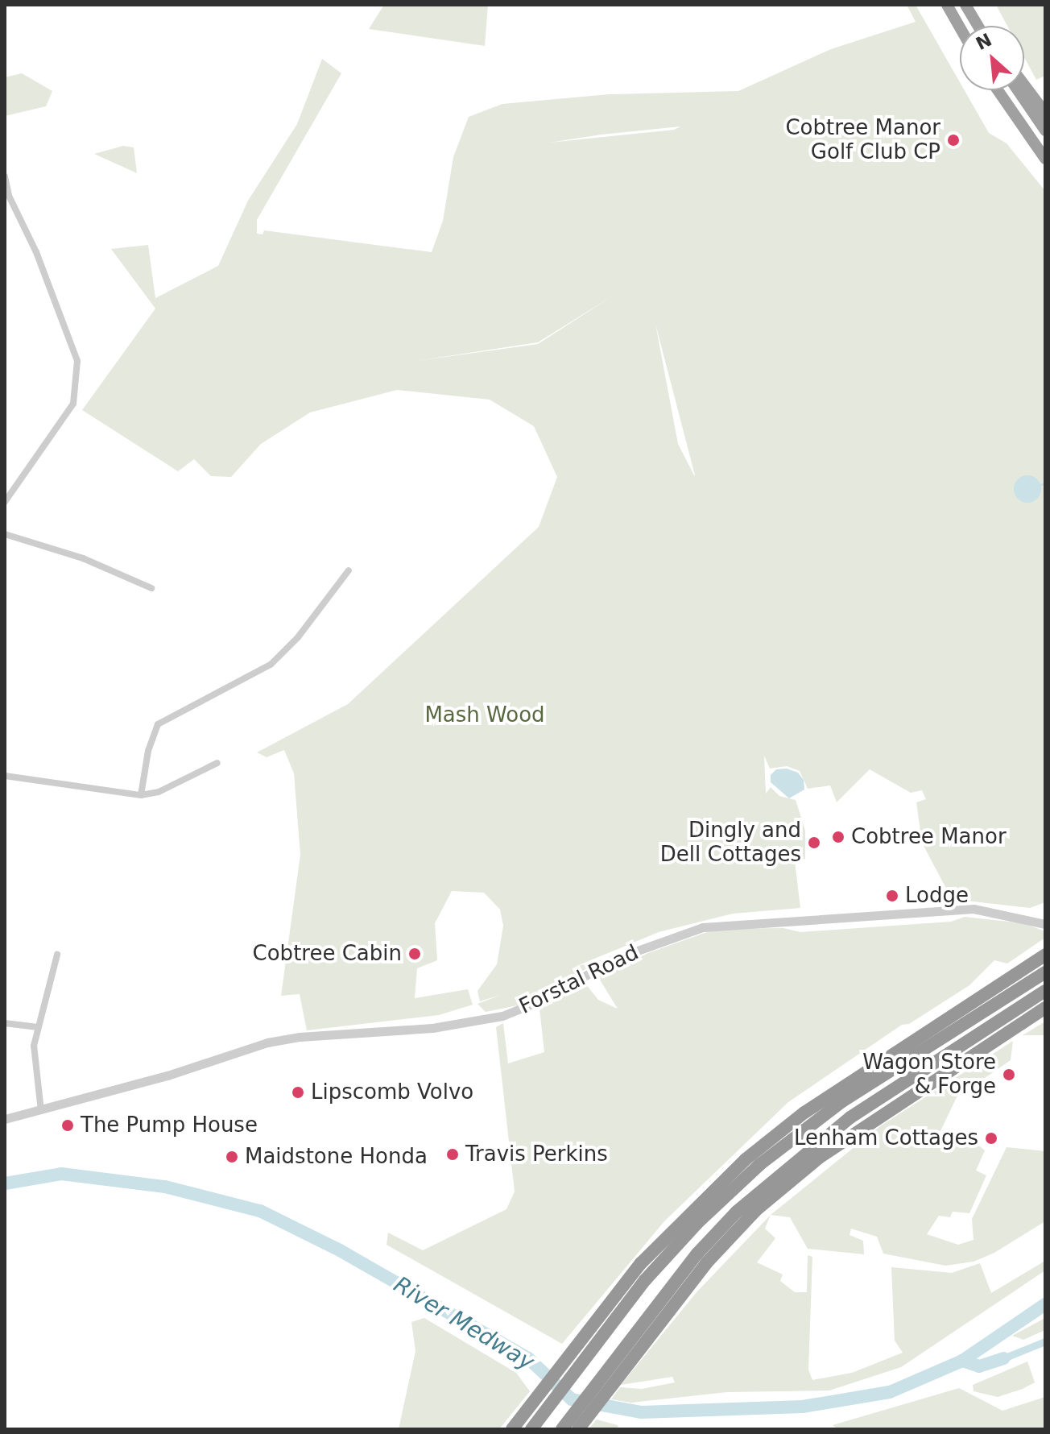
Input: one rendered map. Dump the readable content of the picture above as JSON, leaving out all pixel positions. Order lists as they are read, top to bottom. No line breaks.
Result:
{"streets":{"street":["Forstal Road"]},"water":["River Medway"],"parks":["Mash Wood"],"places":["Cobtree Manor Golf Club CP","Cobtree Manor","Dingly and Dell Cottages","Lodge","Cobtree Cabin","Wagon Store & Forge","Lipscomb Volvo","The Pump House","Lenham Cottages","Travis Perkins","Maidstone Honda"],"north":"top left"}
